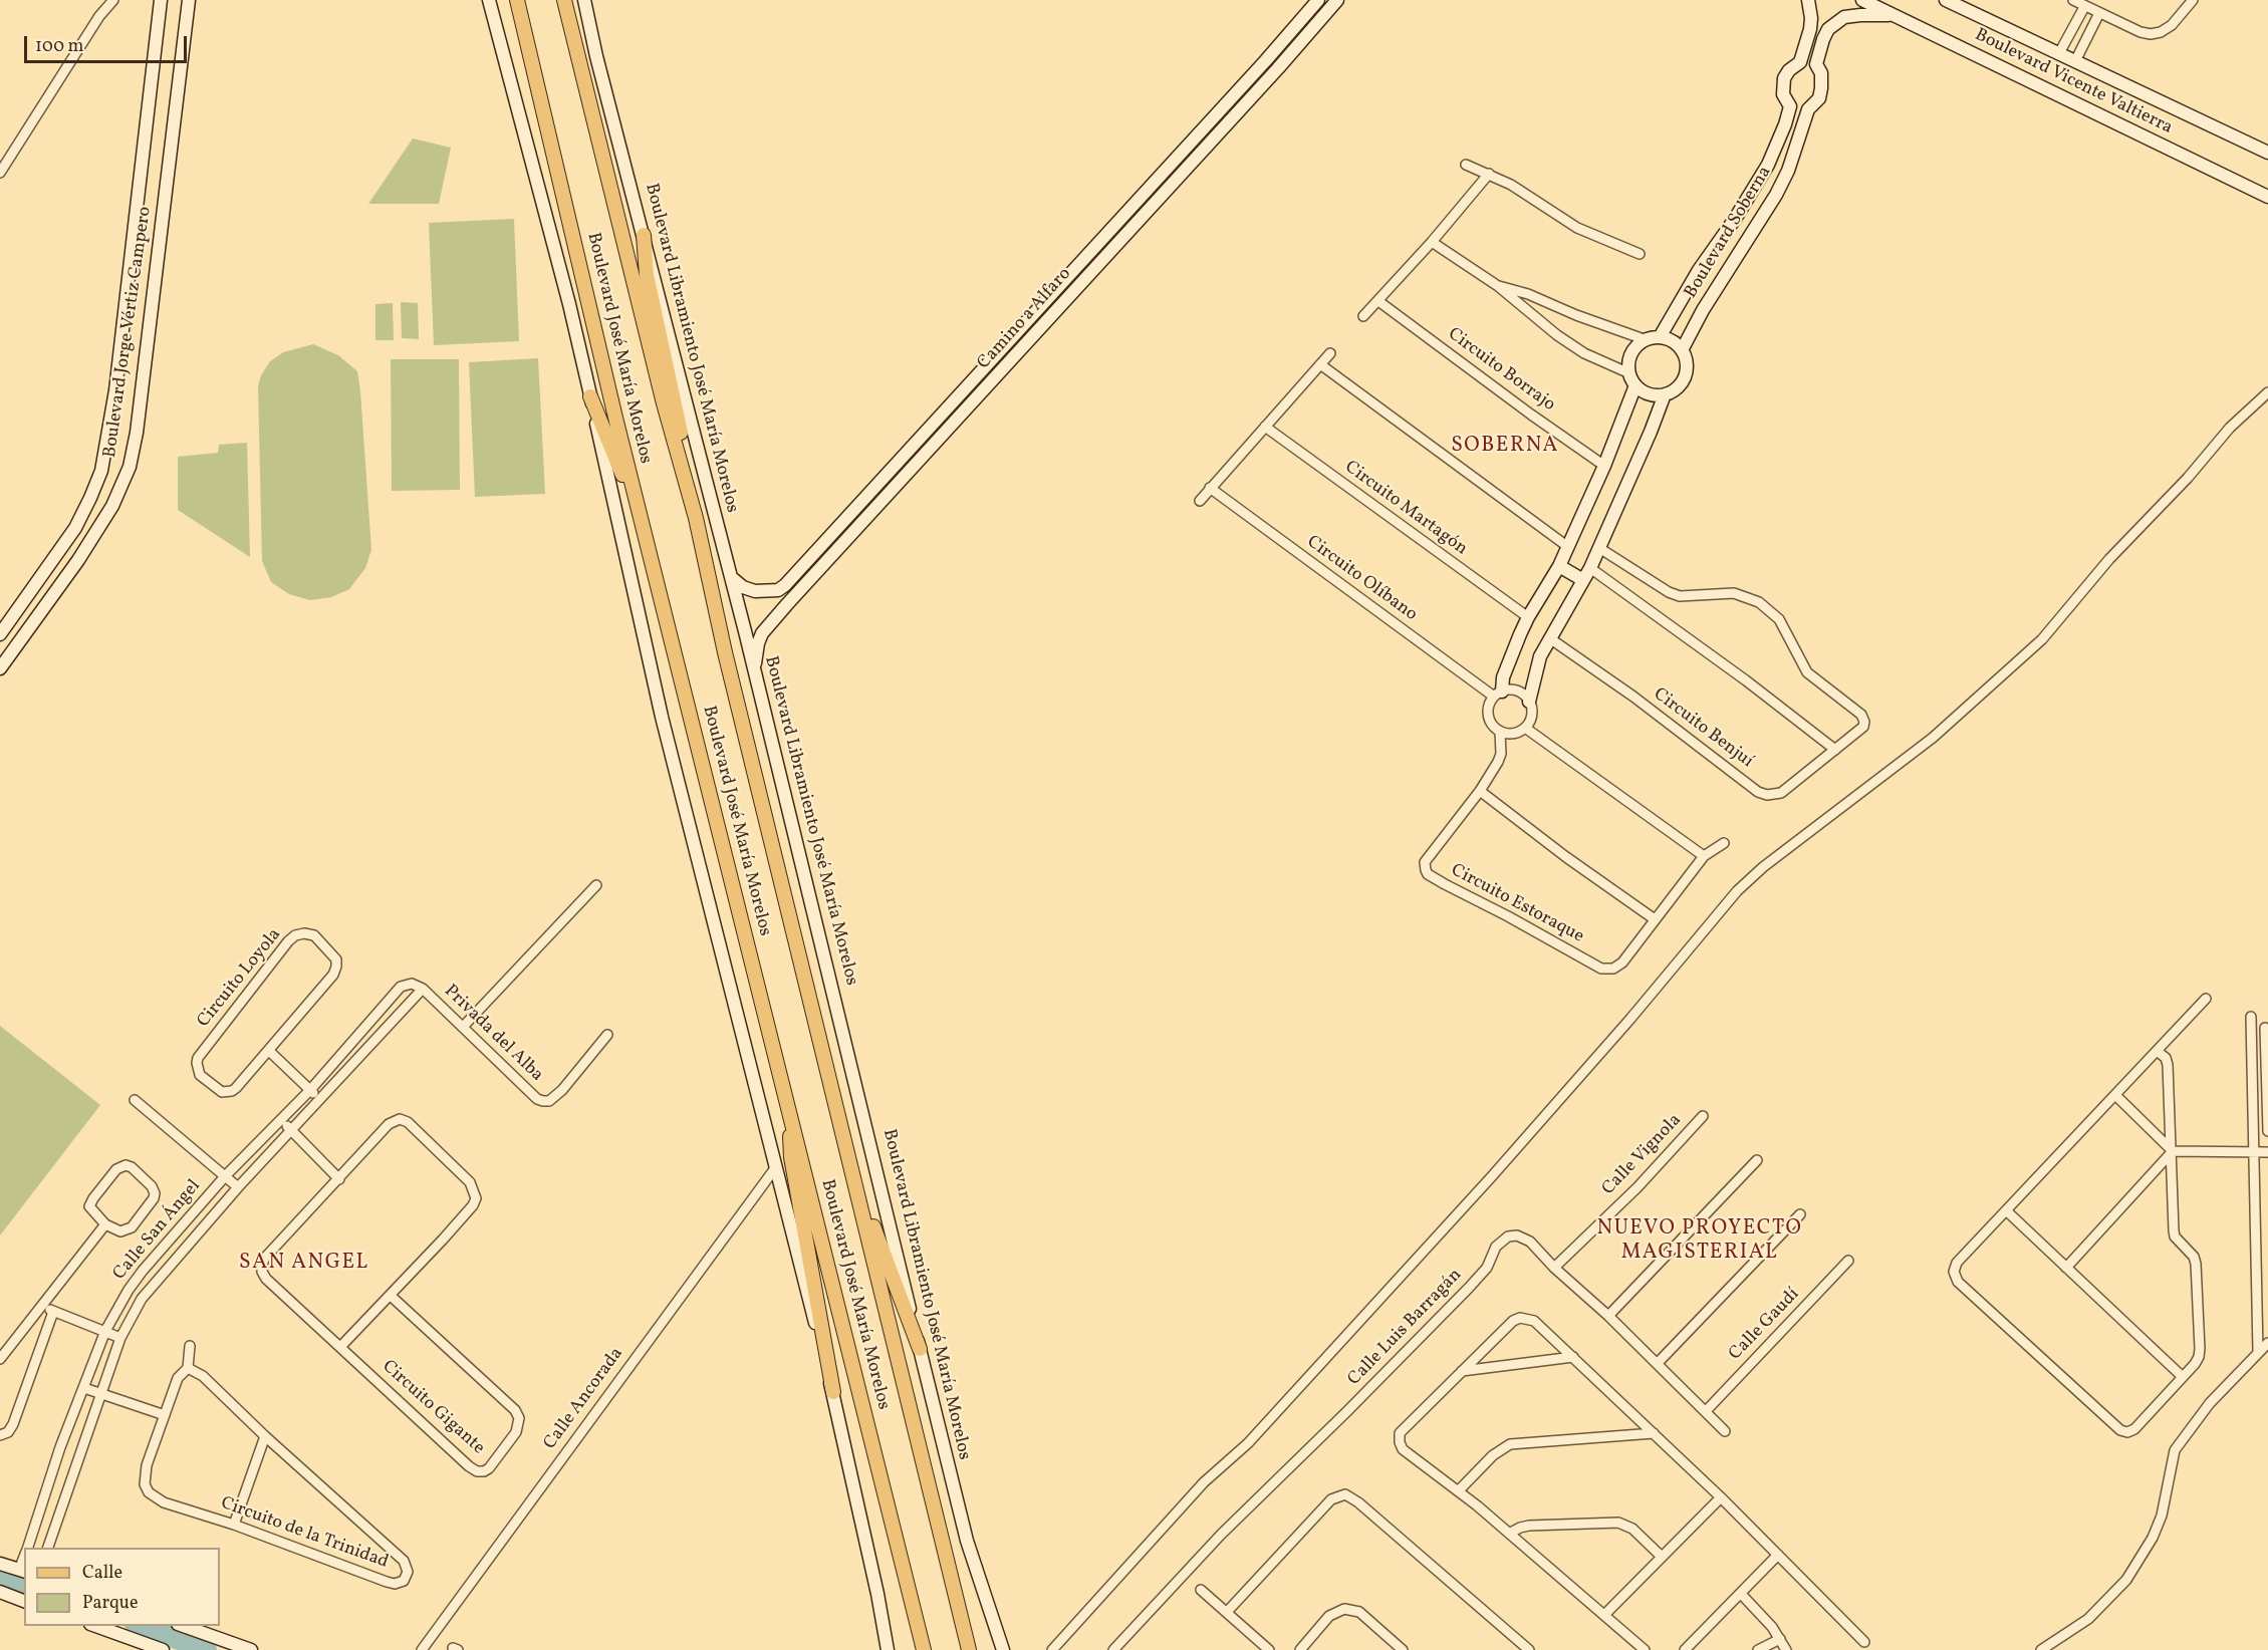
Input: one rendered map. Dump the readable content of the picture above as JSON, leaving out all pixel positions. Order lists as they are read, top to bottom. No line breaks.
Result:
{"streets":{"main road":["Boulevard José María Morelos"],"street":["Boulevard Vicente Valtierra","Boulevard Soberna","Camino a Alfaro","Boulevard Jorge Vértiz Campero","Boulevard Libramiento José María Morelos","Circuito Borrajo","Circuito Martagón","Circuito Olíbano","Circuito Benjuí","Circuito Estoraque","Circuito Loyola","Privada del Alba","Calle Vignola","Calle San Ángel","Calle Gaudí","Calle Luis Barragán","Calle Ancorada","Circuito Gigante","Circuito de la Trinidad"]},"crossings":[["Boulevard Vicente Valtierra","Boulevard Soberna"],["Camino a Alfaro","Boulevard Libramiento José María Morelos"],["Circuito Olíbano","Circuito Estoraque"],["Privada del Alba","Calle San Ángel"],["Calle Vignola","Calle Luis Barragán"],["Calle Gaudí","Calle Luis Barragán"]],"districts":["SOBERNA","NUEVO PROYECTO MAGISTERIAL","SAN ANGEL"],"legend":["Calle","Parque"],"scale_bar":"100 m"}
